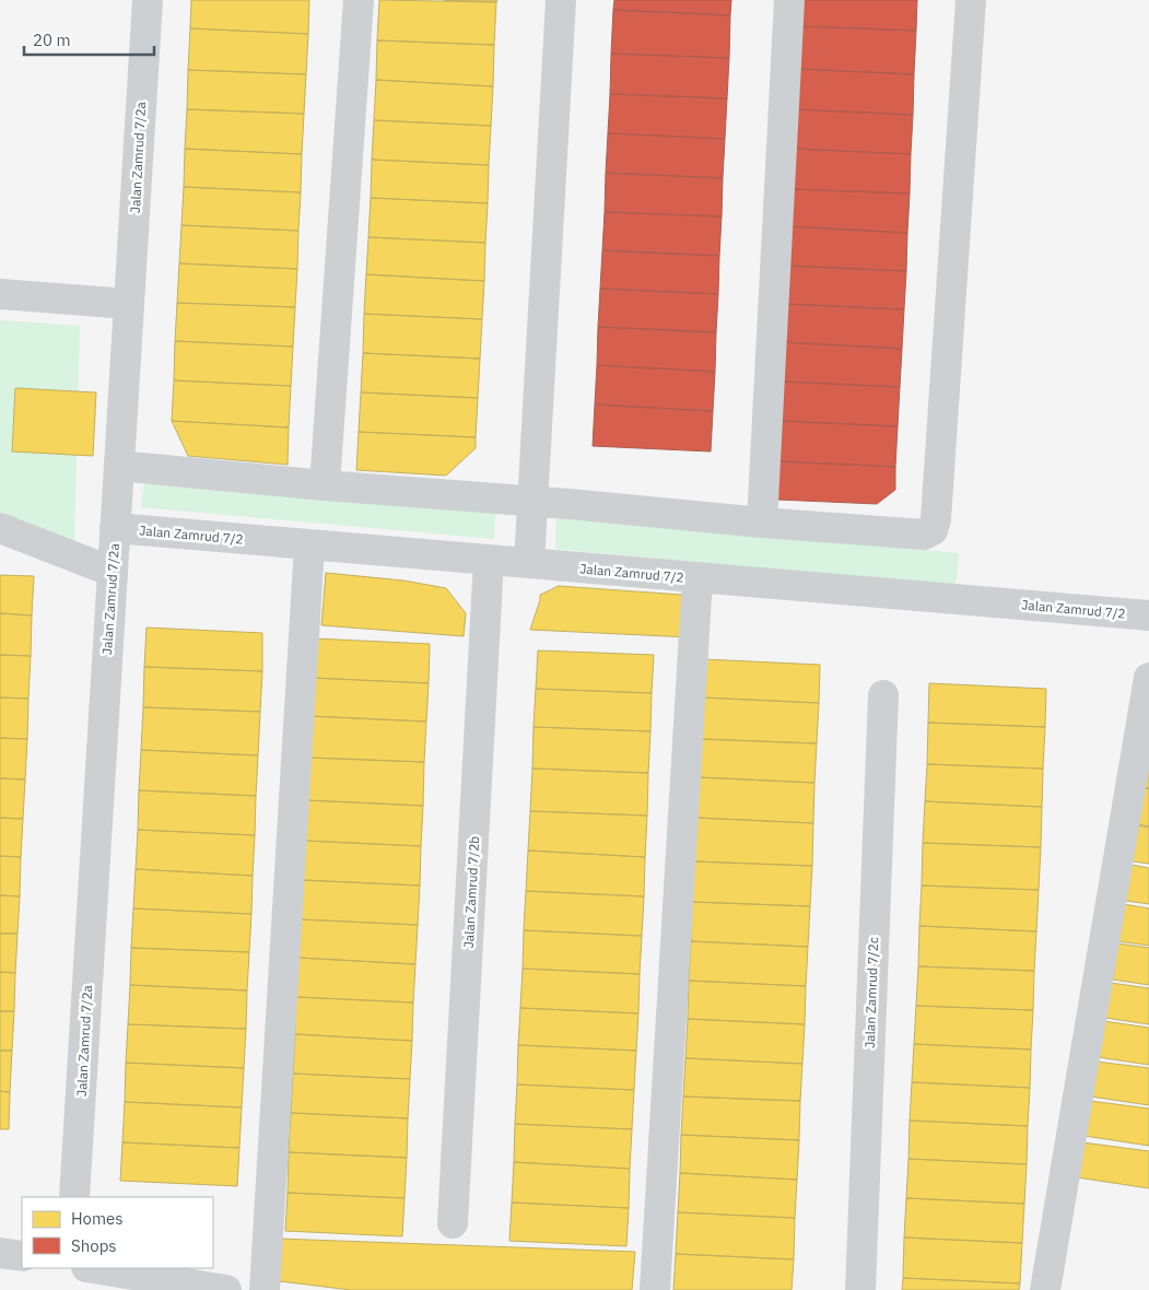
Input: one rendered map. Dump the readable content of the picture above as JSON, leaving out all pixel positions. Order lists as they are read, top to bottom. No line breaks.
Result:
{"streets":{"street":["Jalan Zamrud 7/2a","Jalan Zamrud 7/2","Jalan Zamrud 7/2b","Jalan Zamrud 7/2c"]},"crossings":[["Jalan Zamrud 7/2a","Jalan Zamrud 7/2"],["Jalan Zamrud 7/2","Jalan Zamrud 7/2b"]],"legend":["Homes","Shops"],"scale_bar":"20 m"}
